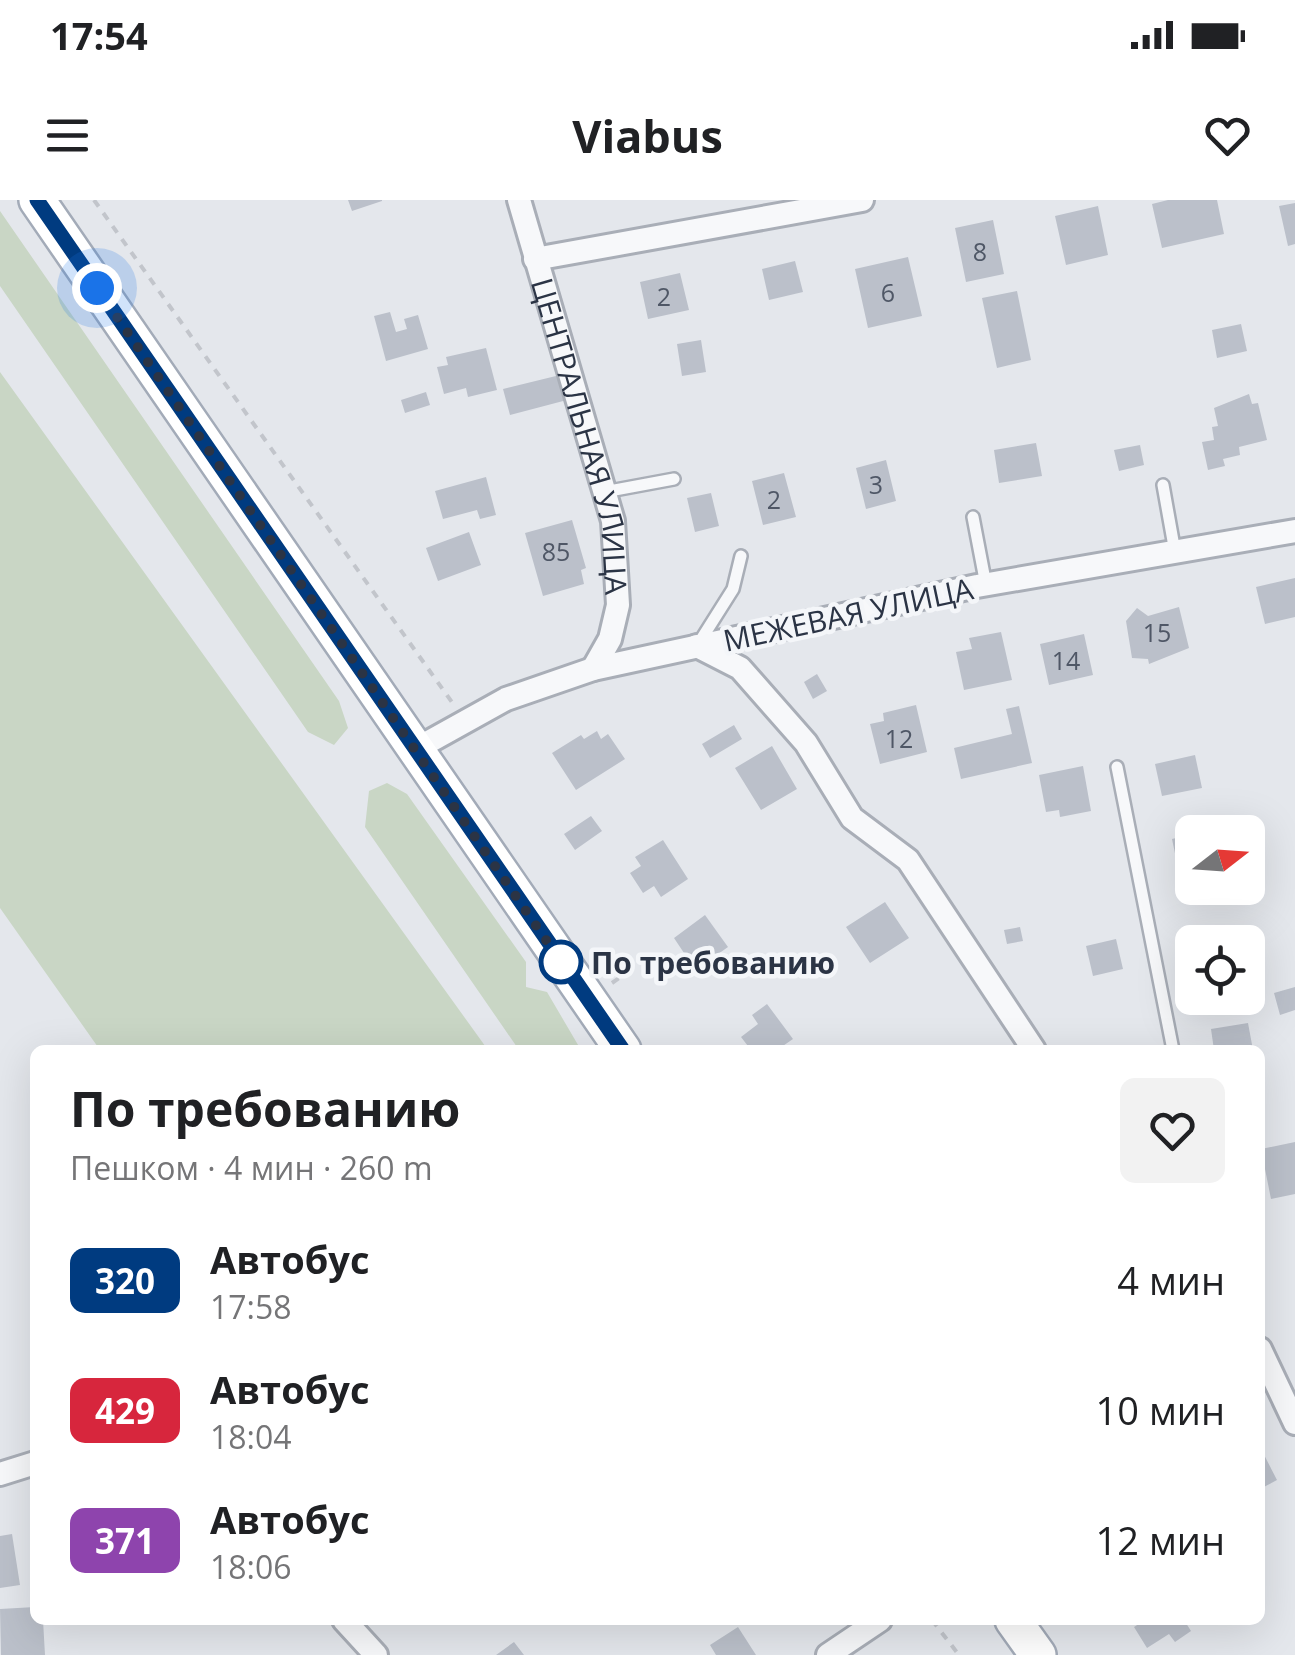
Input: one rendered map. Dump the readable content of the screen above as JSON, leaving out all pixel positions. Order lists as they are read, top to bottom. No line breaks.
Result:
{"streets":{"street":["ЦЕНТРАЛЬНАЯ УЛИЦА","МЕЖЕВАЯ УЛИЦА"]},"crossings":[["ЦЕНТРАЛЬНАЯ УЛИЦА","МЕЖЕВАЯ УЛИЦА"]],"places":["По требованию"],"lines":["bus line 320"],"house_numbers":["8","6","2","3","2","85","15","14","12"],"north":"right","page":{"status":"17:54","header":"Viabus","heading":["По требованию","Пешком · 4 мин · 260 m"],"list":[{"mark":"320","name":"Автобус","note":"17:58","value":"4 мин"},{"mark":"429","name":"Автобус","note":"18:04","value":"10 мин"},{"mark":"371","name":"Автобус","note":"18:06","value":"12 мин"}]}}
